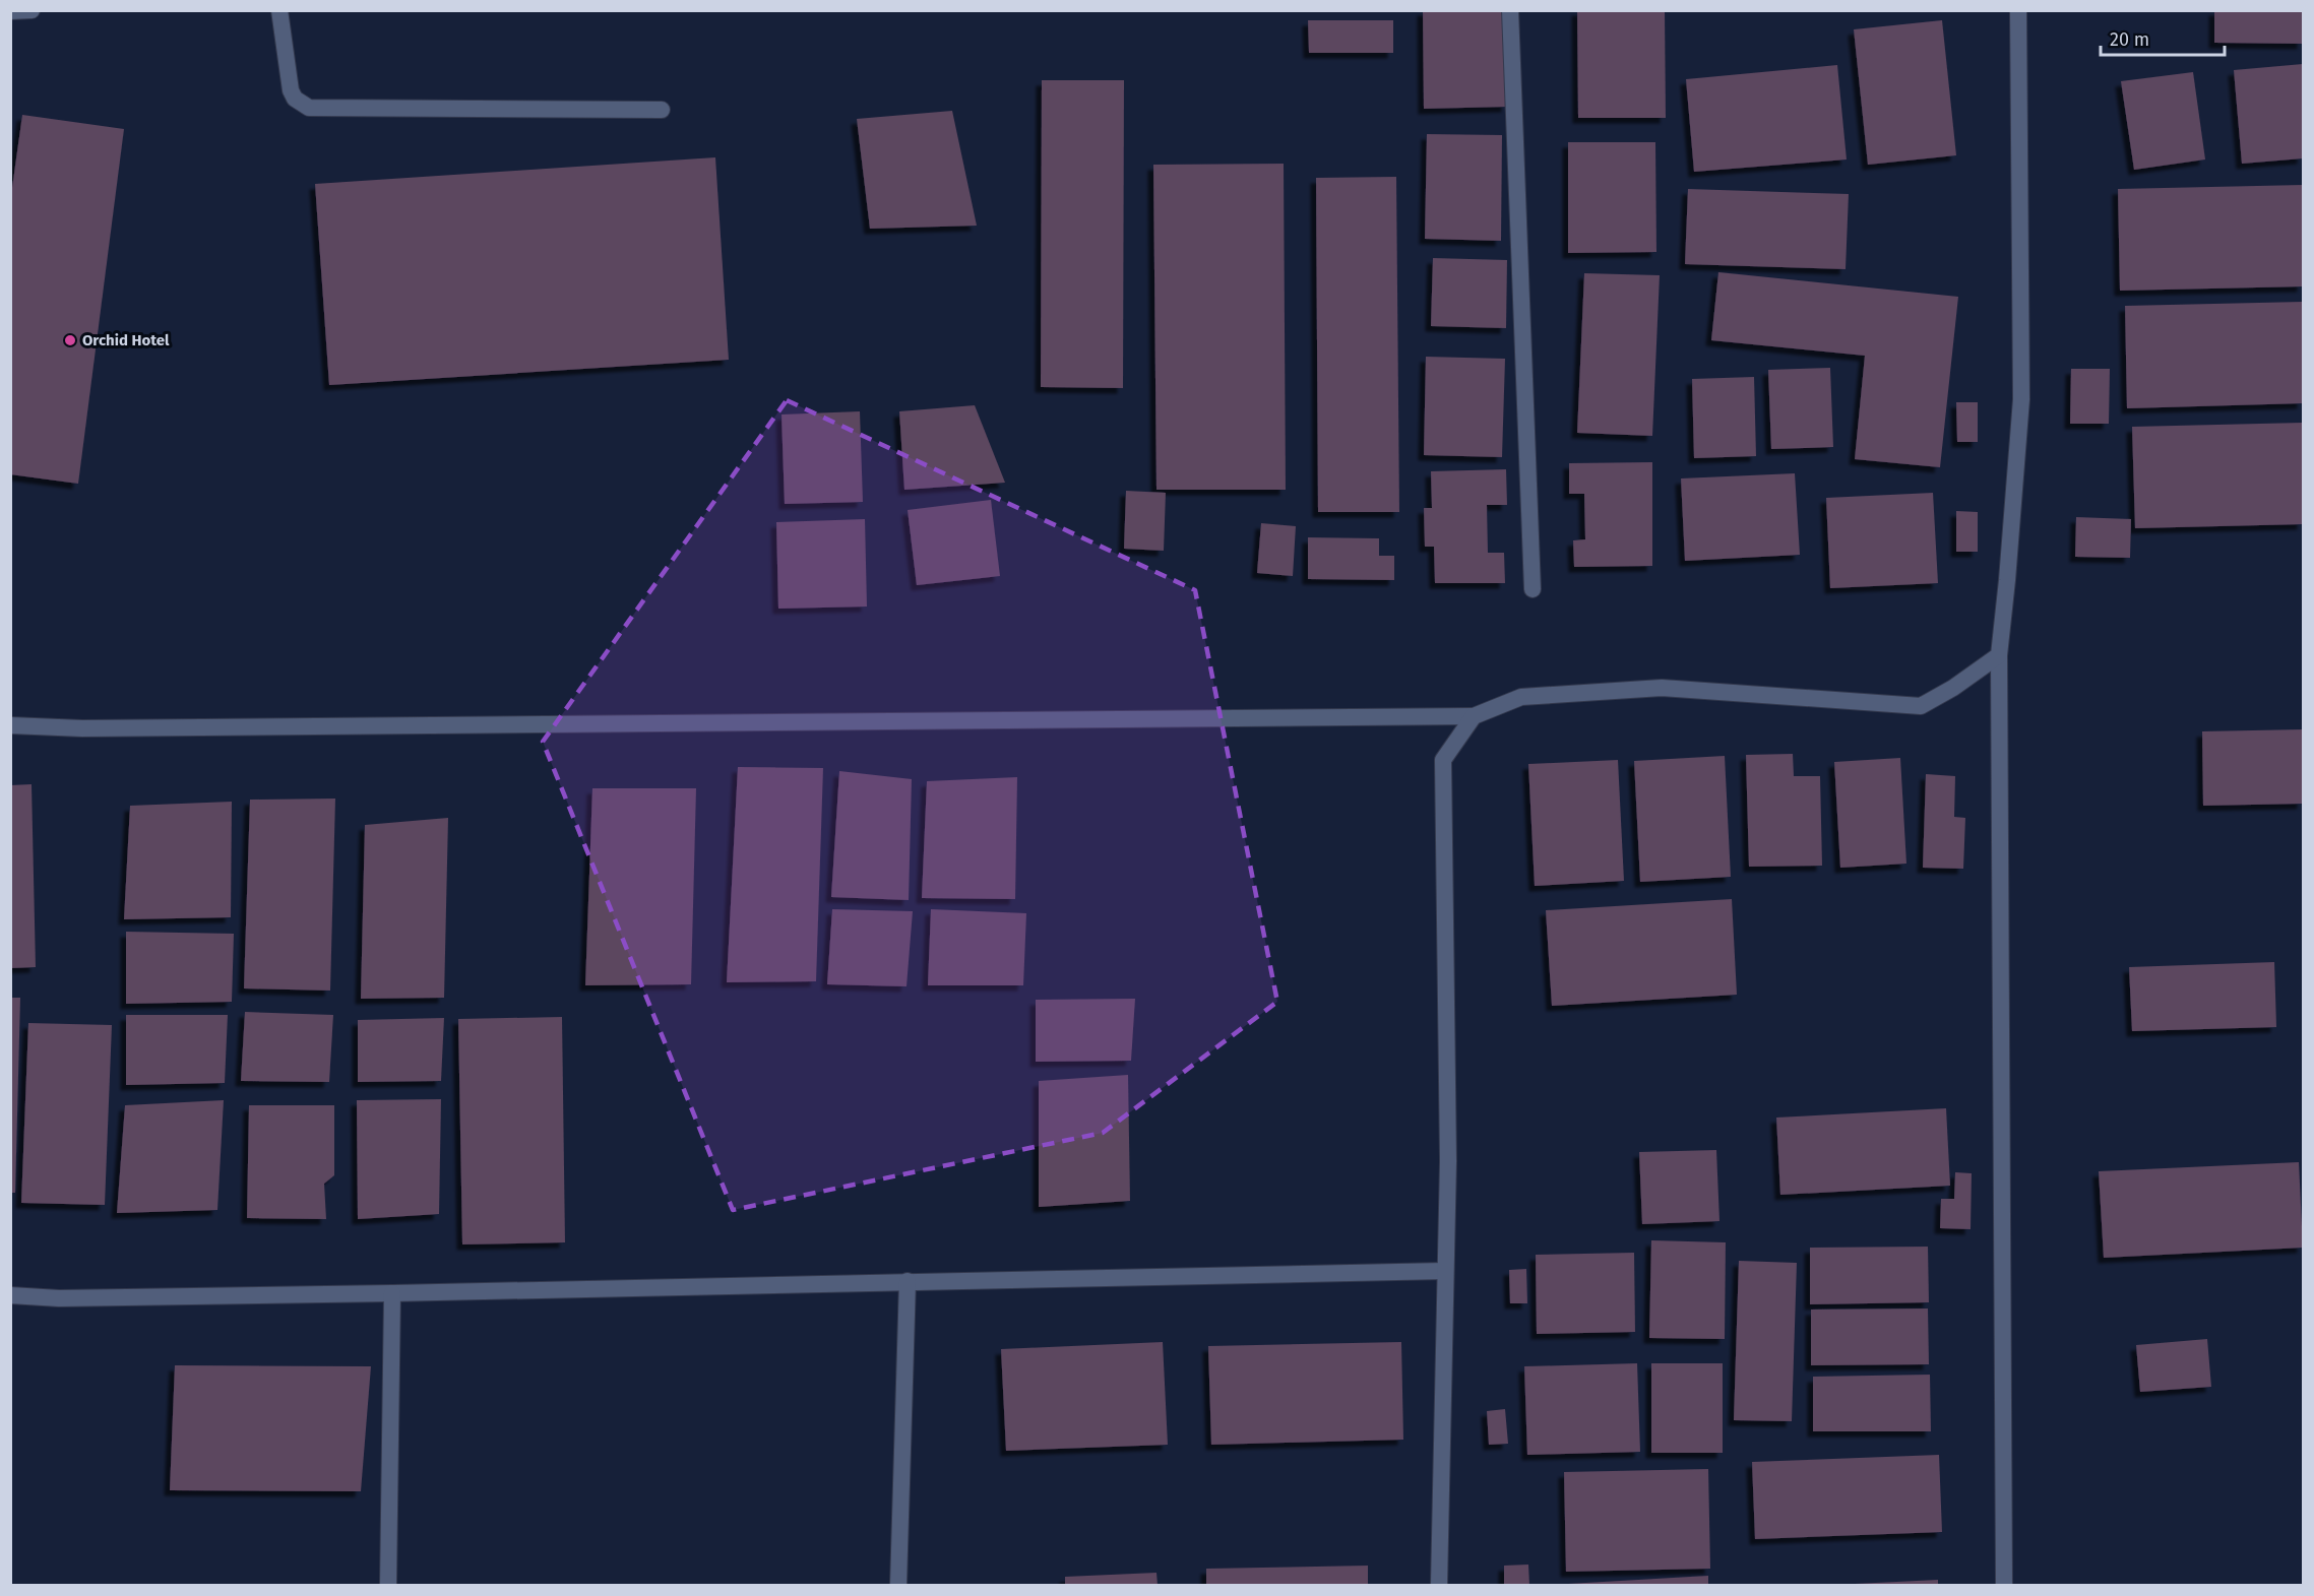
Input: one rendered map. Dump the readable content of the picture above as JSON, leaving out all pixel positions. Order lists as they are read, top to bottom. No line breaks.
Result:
{"places":["Orchid Hotel"],"scale_bar":"20 m"}
